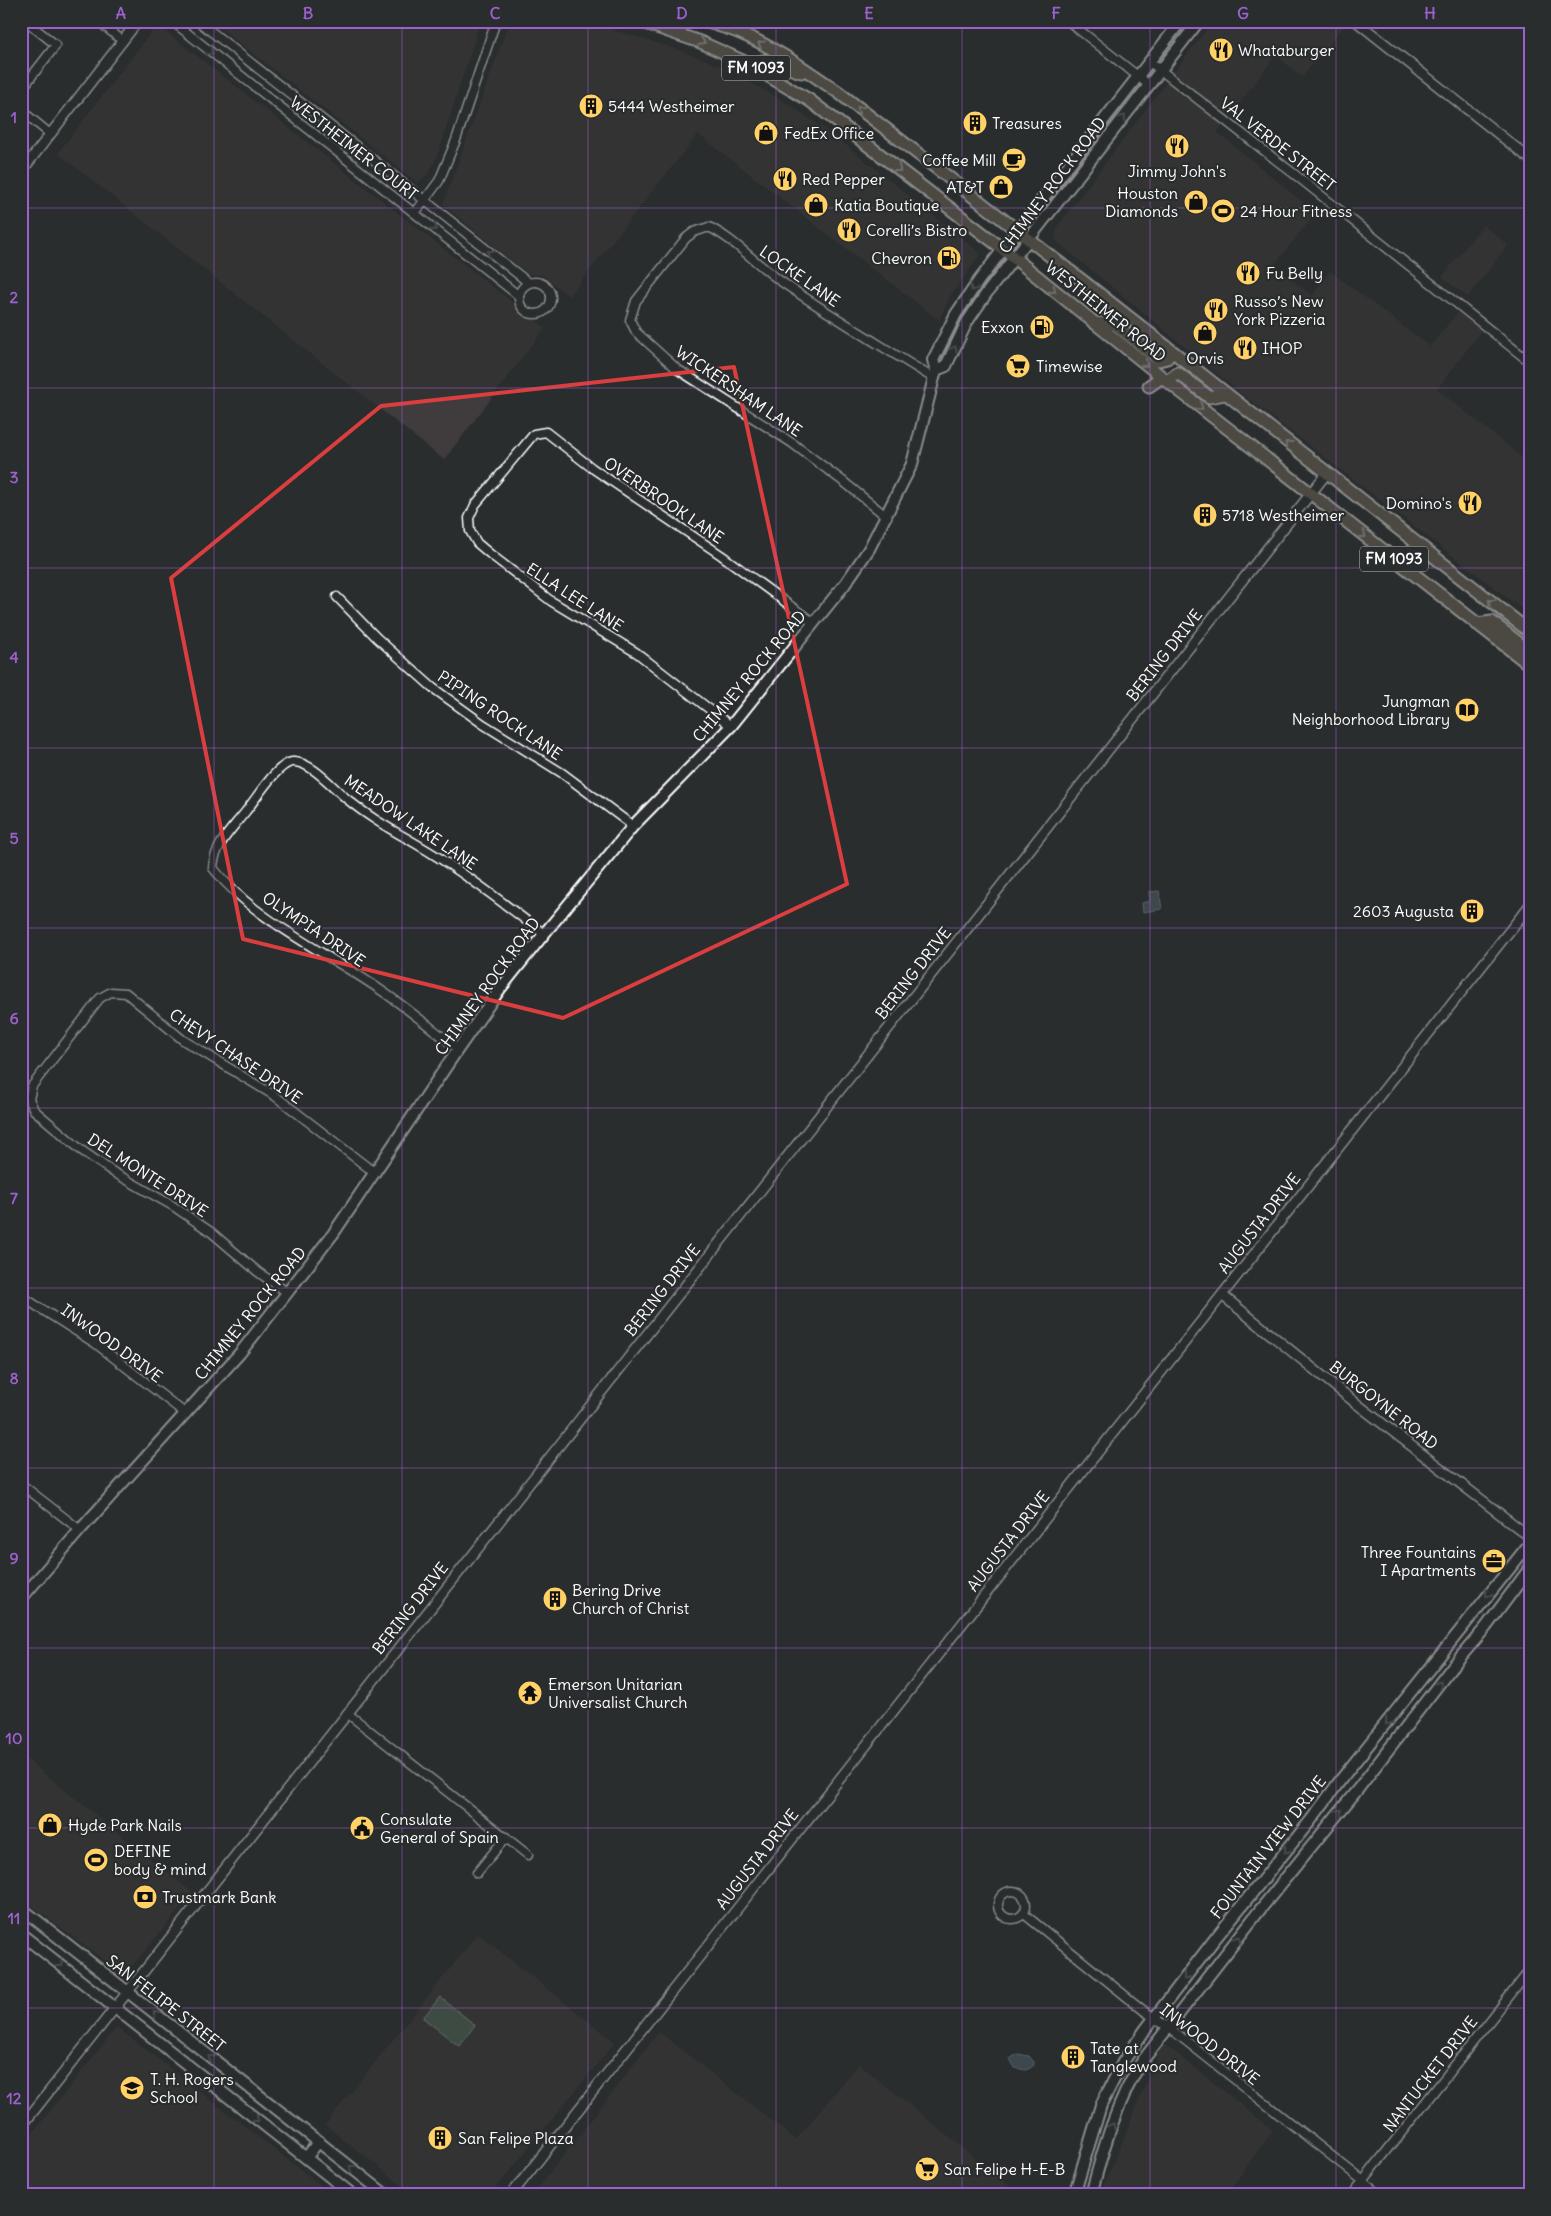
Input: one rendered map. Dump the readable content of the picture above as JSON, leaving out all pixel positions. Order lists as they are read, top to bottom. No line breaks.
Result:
{"streets":{"main road":["FM 1093","CHIMNEY ROCK ROAD","WESTHEIMER ROAD","FOUNTAIN VIEW DRIVE","SAN FELIPE STREET"],"street":["VAL VERDE STREET","WESTHEIMER COURT","LOCKE LANE","WICKERSHAM LANE","OVERBROOK LANE","ELLA LEE LANE","BERING DRIVE","PIPING ROCK LANE","MEADOW LAKE LANE","OLYMPIA DRIVE","CHEVY CHASE DRIVE","DEL MONTE DRIVE","AUGUSTA DRIVE","INWOOD DRIVE","BURGOYNE ROAD","NANTUCKET DRIVE"]},"crossings":[["VAL VERDE STREET","CHIMNEY ROCK ROAD"],["CHIMNEY ROCK ROAD","LOCKE LANE"],["CHIMNEY ROCK ROAD","WESTHEIMER ROAD"],["CHIMNEY ROCK ROAD","WICKERSHAM LANE"],["CHIMNEY ROCK ROAD","OVERBROOK LANE"],["CHIMNEY ROCK ROAD","ELLA LEE LANE"],["CHIMNEY ROCK ROAD","PIPING ROCK LANE"],["CHIMNEY ROCK ROAD","MEADOW LAKE LANE"],["CHIMNEY ROCK ROAD","OLYMPIA DRIVE"],["CHIMNEY ROCK ROAD","CHEVY CHASE DRIVE"],["CHIMNEY ROCK ROAD","DEL MONTE DRIVE"],["CHIMNEY ROCK ROAD","INWOOD DRIVE"],["LOCKE LANE","WICKERSHAM LANE"],["WESTHEIMER ROAD","BERING DRIVE"],["OVERBROOK LANE","ELLA LEE LANE"],["BERING DRIVE","SAN FELIPE STREET"],["MEADOW LAKE LANE","OLYMPIA DRIVE"],["CHEVY CHASE DRIVE","DEL MONTE DRIVE"],["AUGUSTA DRIVE","BURGOYNE ROAD"],["INWOOD DRIVE","FOUNTAIN VIEW DRIVE"],["INWOOD DRIVE","NANTUCKET DRIVE"]],"places":{"restaurant":["Whataburger","Jimmy John's","Red Pepper","Corelli’s Bistro","Fu Belly","Russo’s New York Pizzeria","IHOP","Domino's"],"building":["5444 Westheimer","Treasures","5718 Westheimer","2603 Augusta","Bering Drive Church of Christ","Tate at Tanglewood","San Felipe Plaza"],"shop":["FedEx Office","AT&T","Houston Diamonds","Katia Boutique","Orvis","Hyde Park Nails"],"cafe":["Coffee Mill"],"sports":["24 Hour Fitness","DEFINE body & mind"],"fuel station":["Chevron","Exxon"],"supermarket":["Timewise","San Felipe H-E-B"],"library":["Jungman Neighborhood Library"],"office":["Three Fountains I Apartments"],"temple":["Emerson Unitarian Universalist Church"],"public building":["Consulate General of Spain"],"bank":["Trustmark Bank"],"school or university":["T. H. Rogers School"]},"grid":{"columns":["A","B","C","D","E","F","G","H"],"rows":["1","2","3","4","5","6","7","8","9","10","11","12"]}}
